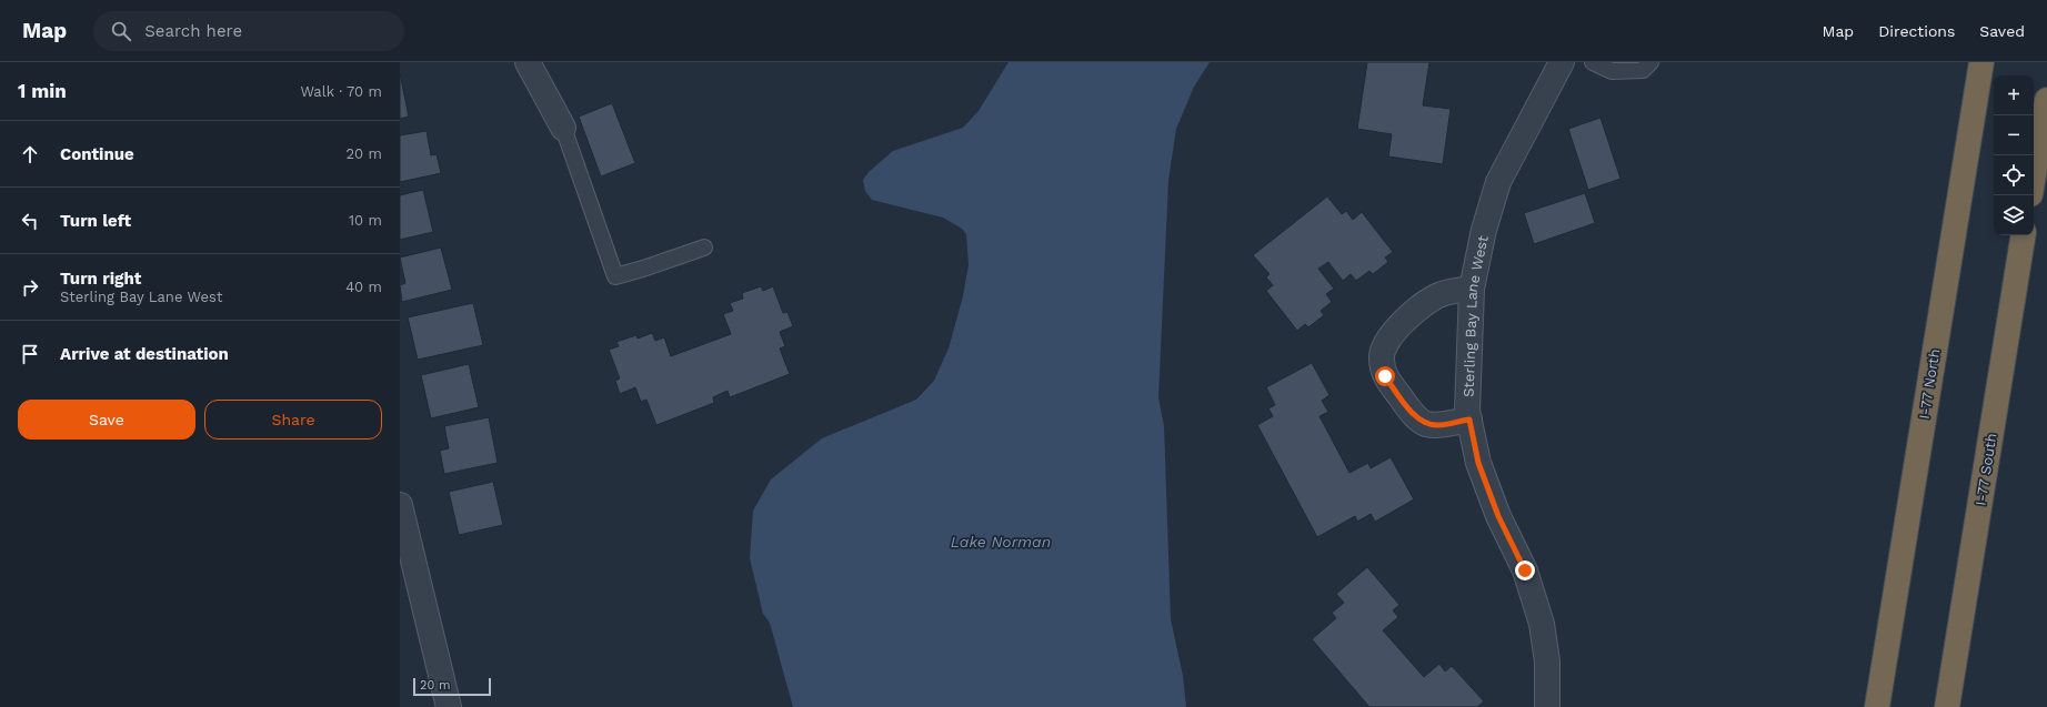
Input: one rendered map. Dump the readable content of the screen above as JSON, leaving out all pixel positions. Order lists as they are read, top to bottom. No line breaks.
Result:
{"streets":{"highway":["I-77 North","I-77 South"],"street":["Sterling Bay Lane West"]},"water":["Lake Norman"],"scale_bar":"20 m","page":{"header":"Map","search":"Search here","nav":["Map","Directions","Saved"],"heading":["1 min","Walk · 70 m"],"map_buttons":["+","−"],"list":[["Continue","20 m"],["Turn left","10 m"],["Turn right","Sterling Bay Lane West","40 m"],"Arrive at destination"],"buttons":["Save","Share"],"scale":"20 m"}}
